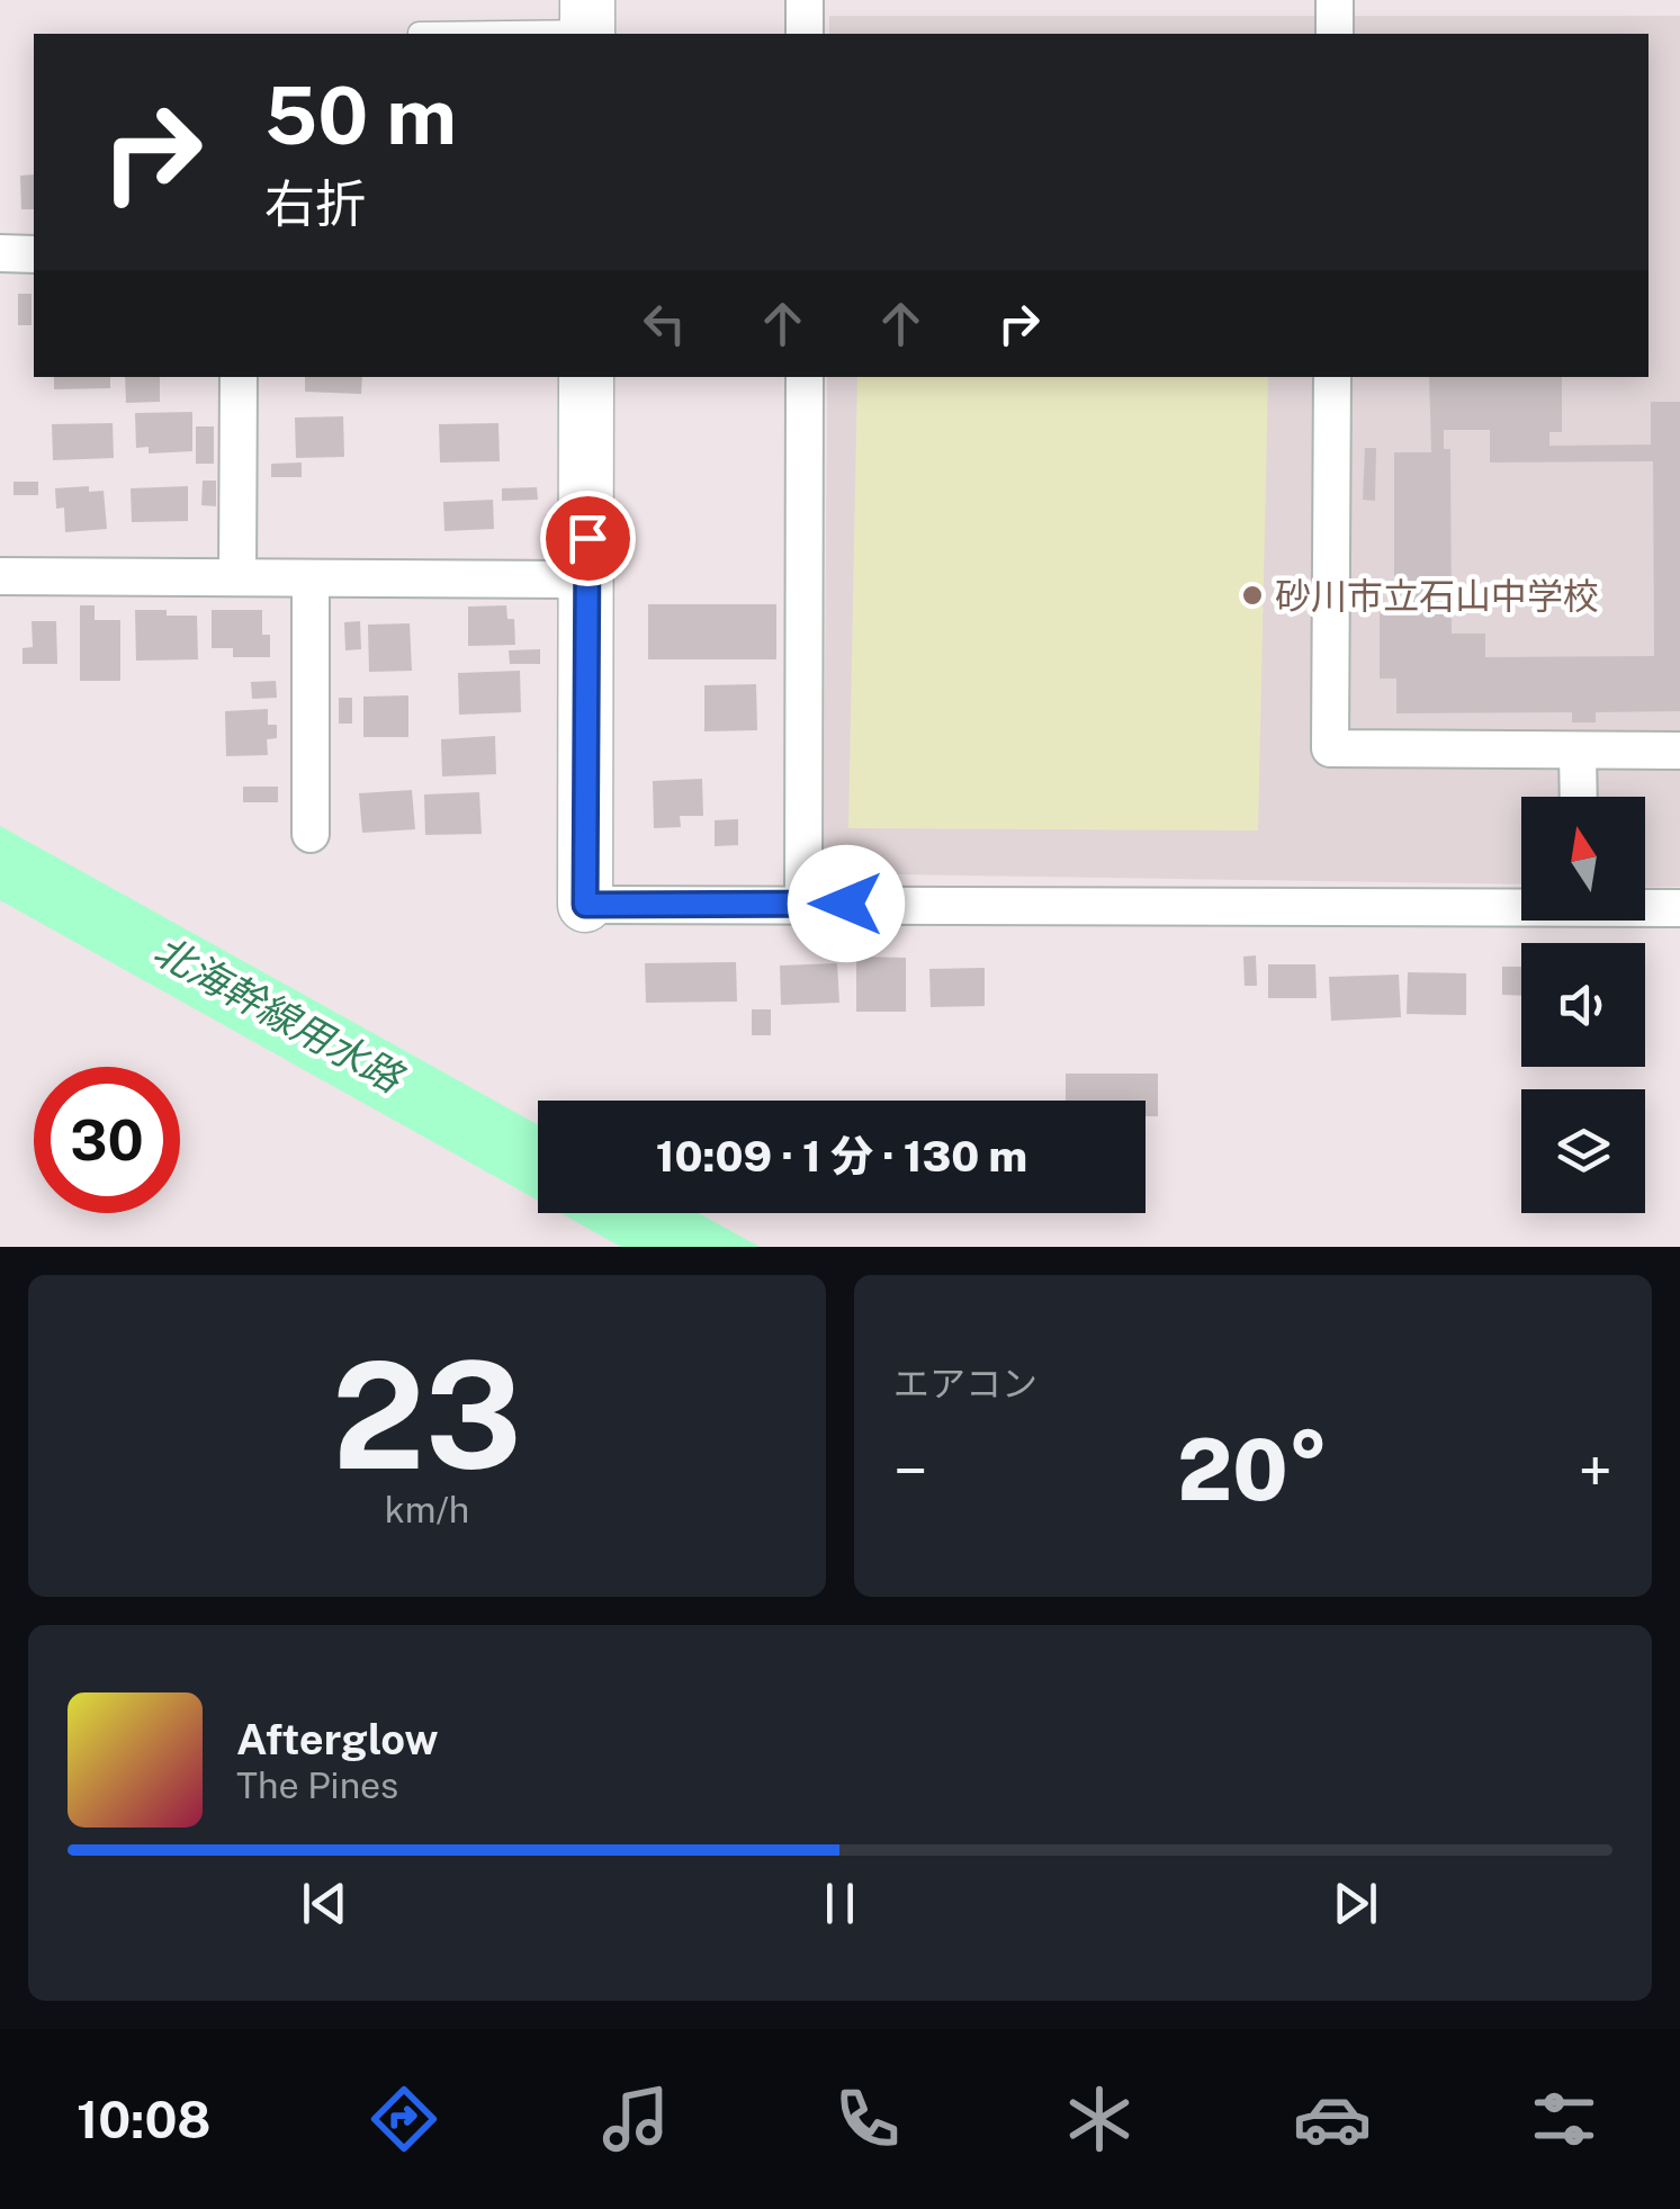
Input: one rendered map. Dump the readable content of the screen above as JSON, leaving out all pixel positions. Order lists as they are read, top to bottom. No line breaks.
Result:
{"water":["北海幹線用水路"],"places":["砂川市立石山中学校"],"north":"top","page":{"turn":["50 m","右折"],"limit":"30","trip":"10:09 · 1 分 · 130 m","tile":[["23","km/h"],"エアコン"],"heat":["−","20°","+"],"song":["Afterglow","The Pines"],"tabs":"10:08"}}
